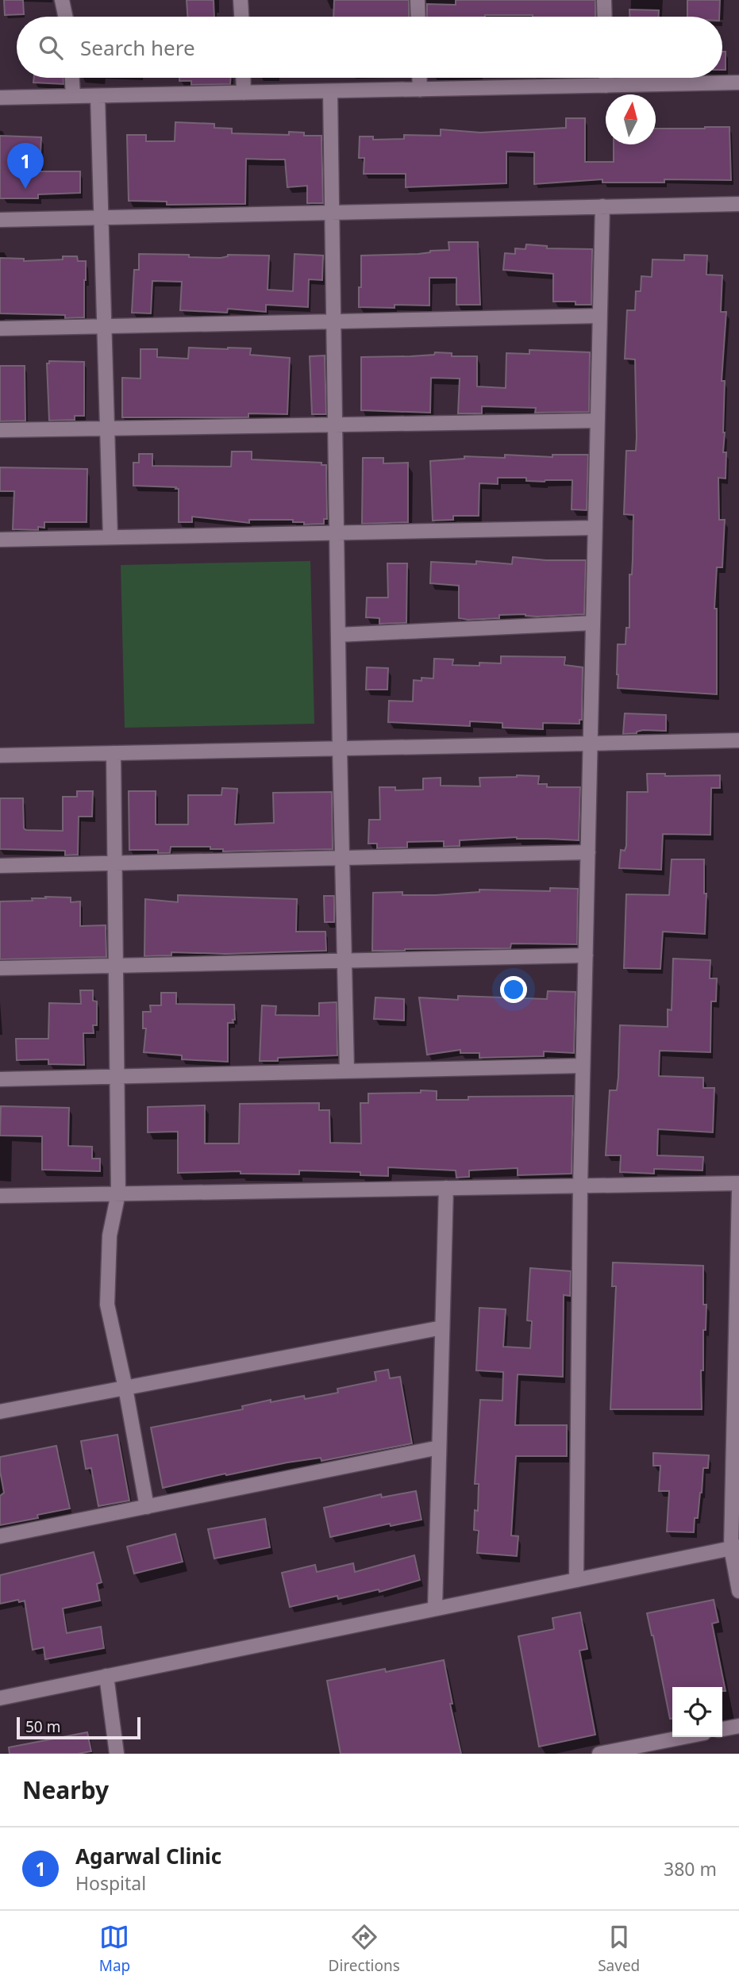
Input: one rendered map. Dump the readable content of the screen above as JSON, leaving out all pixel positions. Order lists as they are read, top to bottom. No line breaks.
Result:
{"scale_bar":"50 m","north":"top","page":{"search":"Search here","pins":"1","scale":"50 m","heading":"Nearby","list":[{"mark":"1","name":"Agarwal Clinic","note":"Hospital","value":"380 m"}],"nav":["Map","Directions","Saved"]}}
